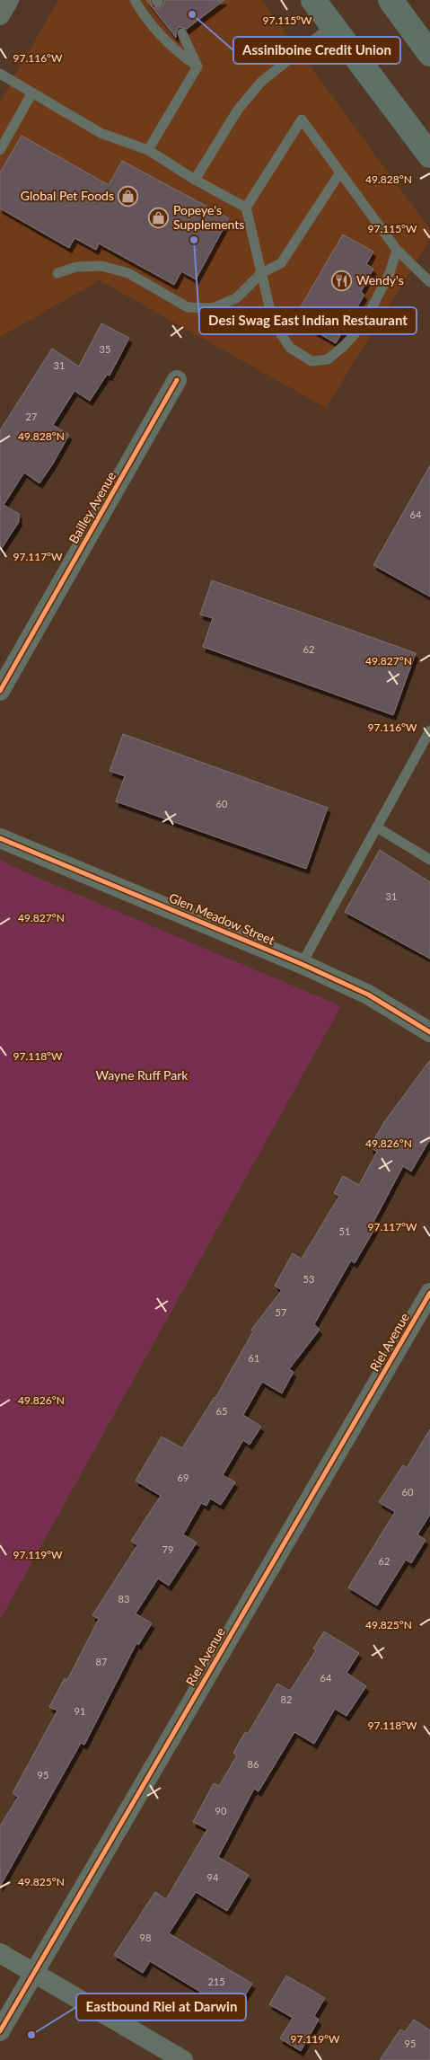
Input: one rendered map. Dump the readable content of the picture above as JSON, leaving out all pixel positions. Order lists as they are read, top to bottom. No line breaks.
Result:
{"streets":{"street":["Bailley Avenue","Glen Meadow Street","Riel Avenue"]},"parks":["Wayne Ruff Park"],"places":{"other":["Assiniboine Credit Union","Desi Swag East Indian Restaurant","Eastbound Riel at Darwin"],"shop":["Global Pet Foods","Popeye's Supplements"],"restaurant":["Wendy's"]},"house_numbers":["35","31","27","64","62","60","31","51","53","57","61","65","69","60","79","62","83","87","64","82","91","86","95","90","94","98","215","95"],"coordinates":["97.115°W","97.116°W","49.828°N","97.117°W","49.827°N","97.118°W","49.826°N","97.119°W","49.825°N"]}
